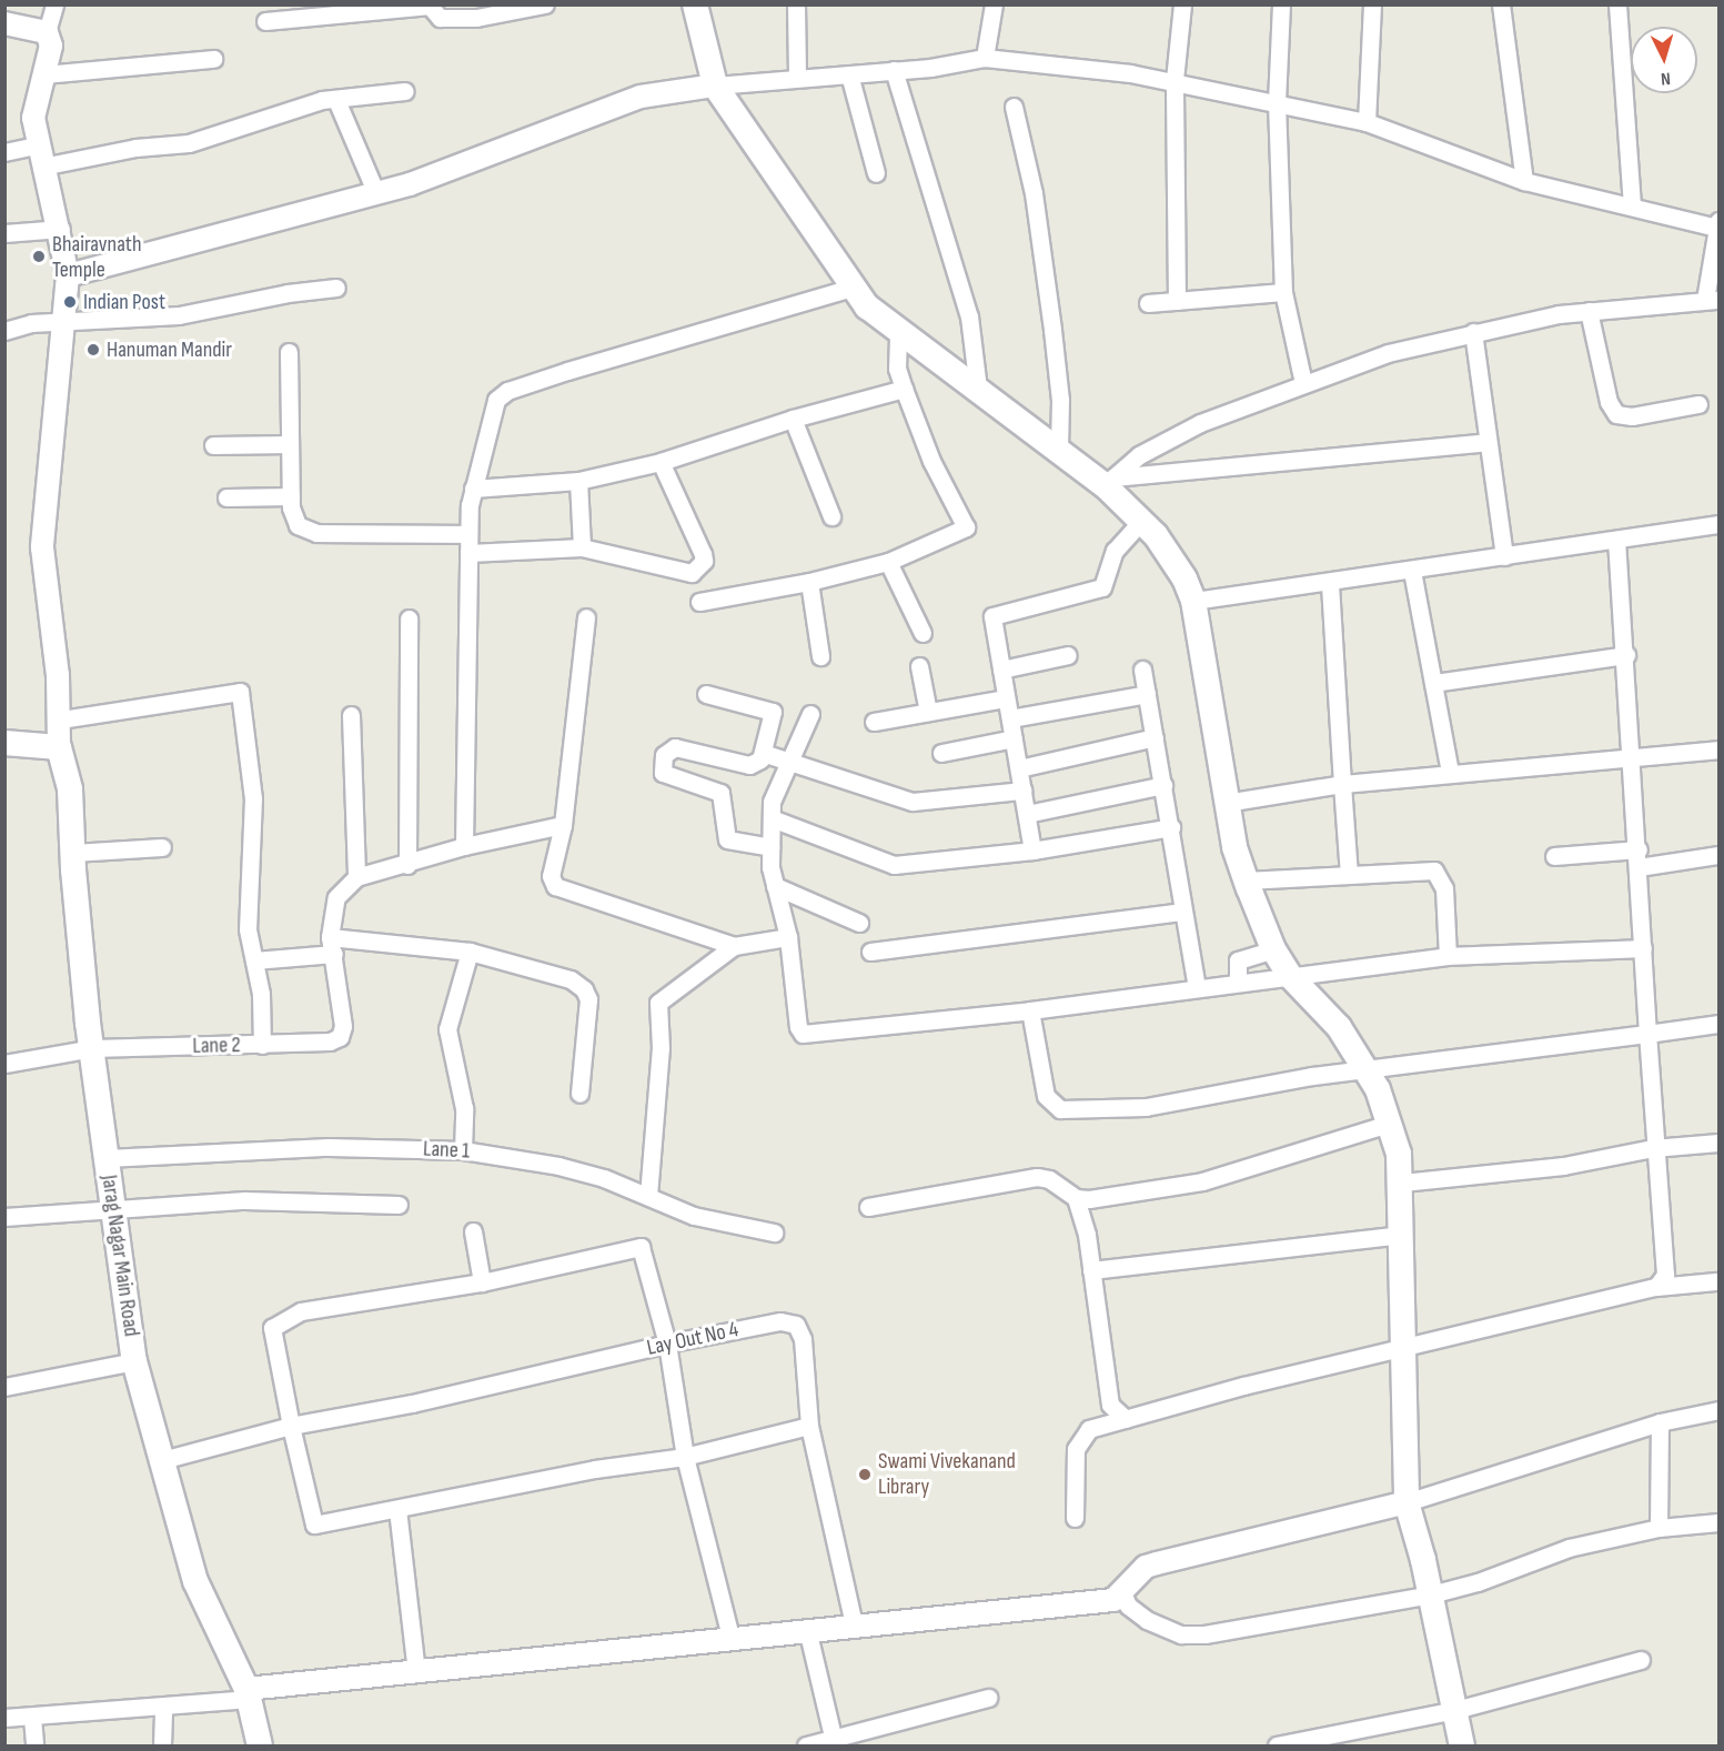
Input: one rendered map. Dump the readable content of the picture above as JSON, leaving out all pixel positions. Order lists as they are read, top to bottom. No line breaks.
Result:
{"streets":{"main road":["Jarag Nagar Main Road"],"street":["Lane 2","Lane 1","Lay Out No 4"]},"crossings":[["Lane 2","Jarag Nagar Main Road"],["Lane 1","Jarag Nagar Main Road"],["Jarag Nagar Main Road","Lay Out No 4"]],"places":["Bhairavnath Temple","Indian Post","Hanuman Mandir","Swami Vivekanand Library"],"north":"bottom"}
